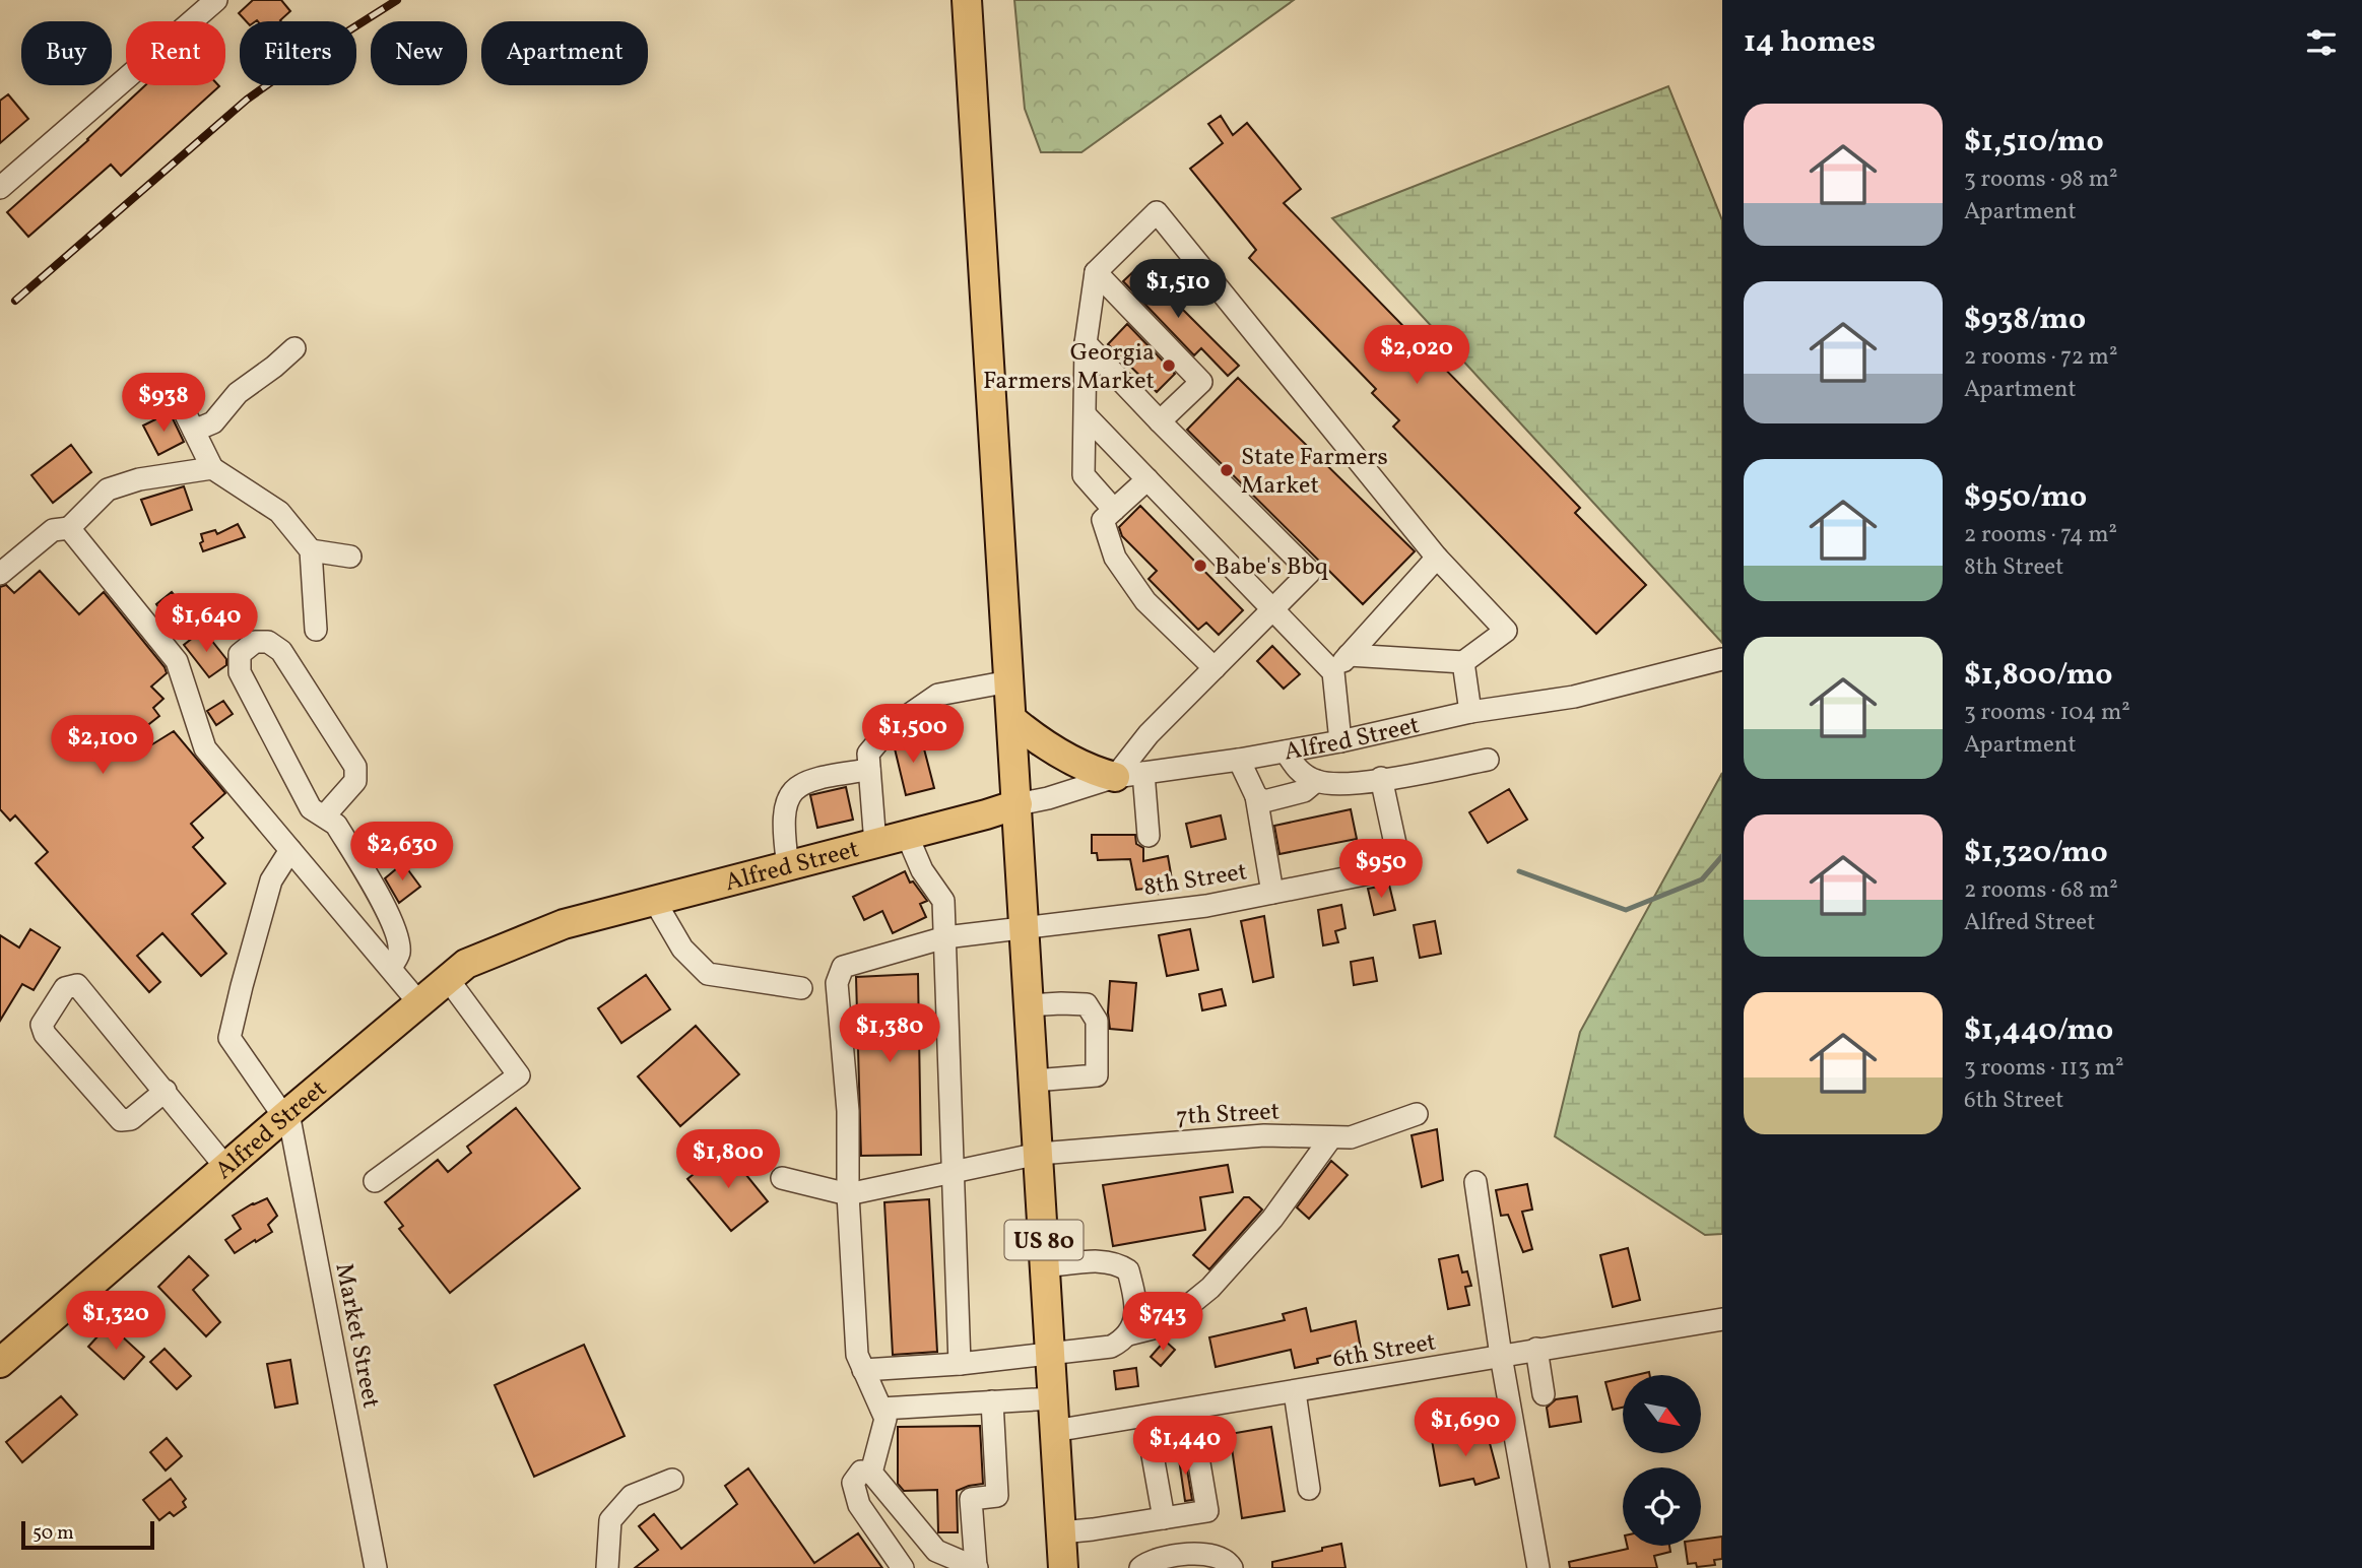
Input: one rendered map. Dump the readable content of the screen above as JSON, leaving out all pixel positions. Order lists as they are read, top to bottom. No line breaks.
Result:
{"streets":{"main road":["Alfred Street","US 80"],"street":["8th Street","7th Street","Market Street","6th Street"]},"crossings":[["Alfred Street","US 80"],["Alfred Street","Market Street"],["8th Street","7th Street"],["8th Street","US 80"],["7th Street","US 80"],["US 80","6th Street"]],"places":["Georgia Farmers Market","State Farmers Market","Babe's Bbq"],"scale_bar":"50 m","north":"bottom right","page":{"heading":"14 homes","chip":["Buy","Rent","Filters","New","Apartment"],"list":[{"name":"$1,510/mo","note":"3 rooms · 98 m² · Apartment"},{"name":"$938/mo","note":"2 rooms · 72 m² · Apartment"},{"name":"$950/mo","note":"2 rooms · 74 m² · 8th Street"},{"name":"$1,800/mo","note":"3 rooms · 104 m² · Apartment"},{"name":"$1,320/mo","note":"2 rooms · 68 m² · Alfred Street"},{"name":"$1,440/mo","note":"3 rooms · 113 m² · 6th Street"}],"price":["$1,510","$2,020","$938","$1,640","$1,500","$2,100","$2,630","$950","$1,380","$1,800","$1,320","$743","$1,690","$1,440"],"scale":"50 m"}}
